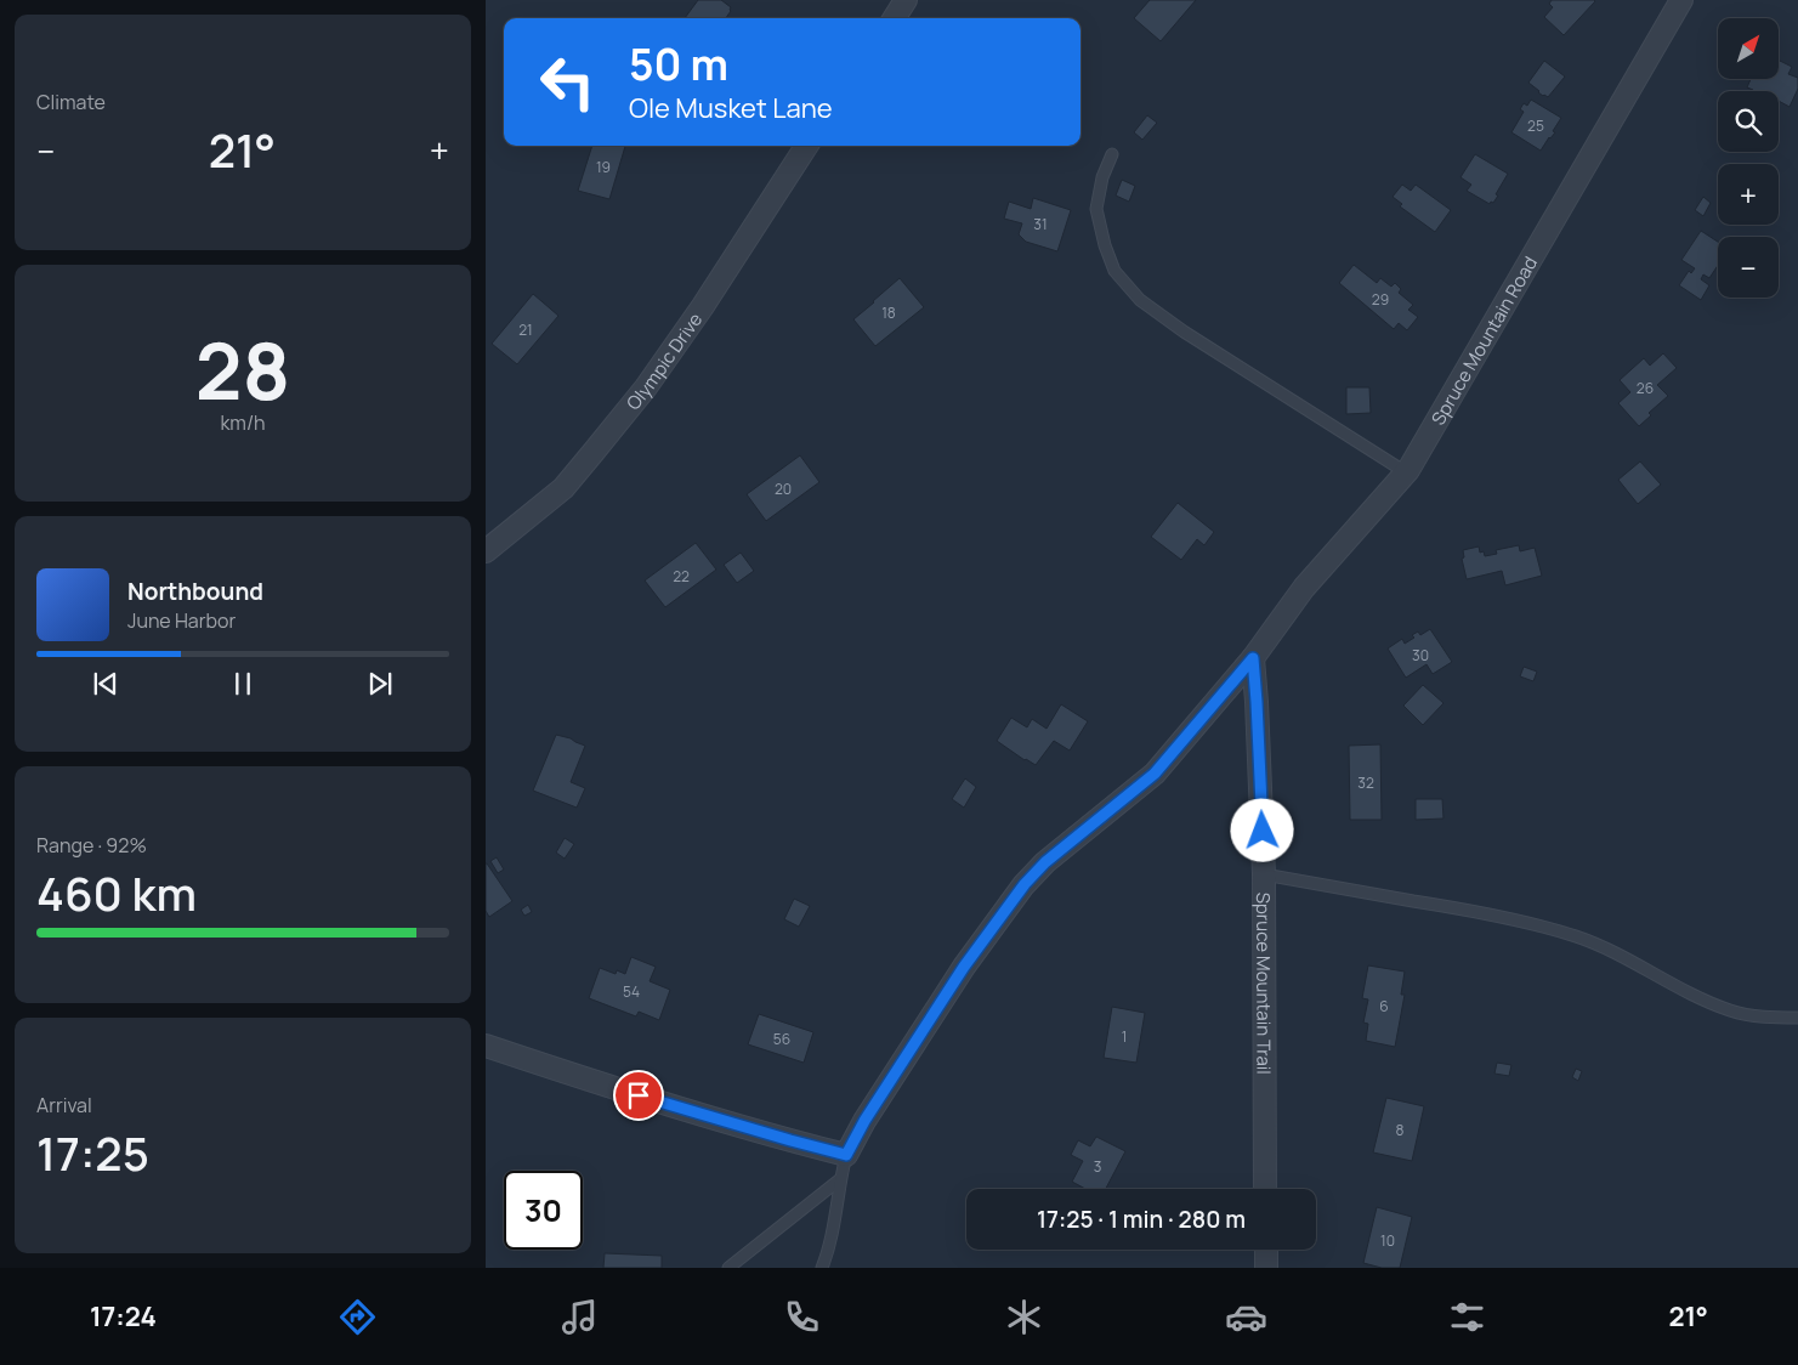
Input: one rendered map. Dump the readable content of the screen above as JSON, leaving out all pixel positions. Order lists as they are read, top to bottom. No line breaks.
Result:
{"streets":{"street":["Spruce Mountain Road","Olympic Drive","Spruce Mountain Trail"]},"crossings":[["Spruce Mountain Road","Spruce Mountain Trail"]],"house_numbers":["25","19","31","29","18","21","26","20","22","30","32","54","6","1","56","8","3","10"],"north":"top right","page":{"tile":["Climate",["28","km/h"],["Range · 92%","460 km"],["Arrival","17:25"]],"map_buttons":["+","−"],"turn":["50 m","Ole Musket Lane"],"heat":["−","21°","+"],"song":["Northbound","June Harbor"],"limit":"30","trip":"17:25 · 1 min · 280 m","tabs":["17:24","21°"]}}
